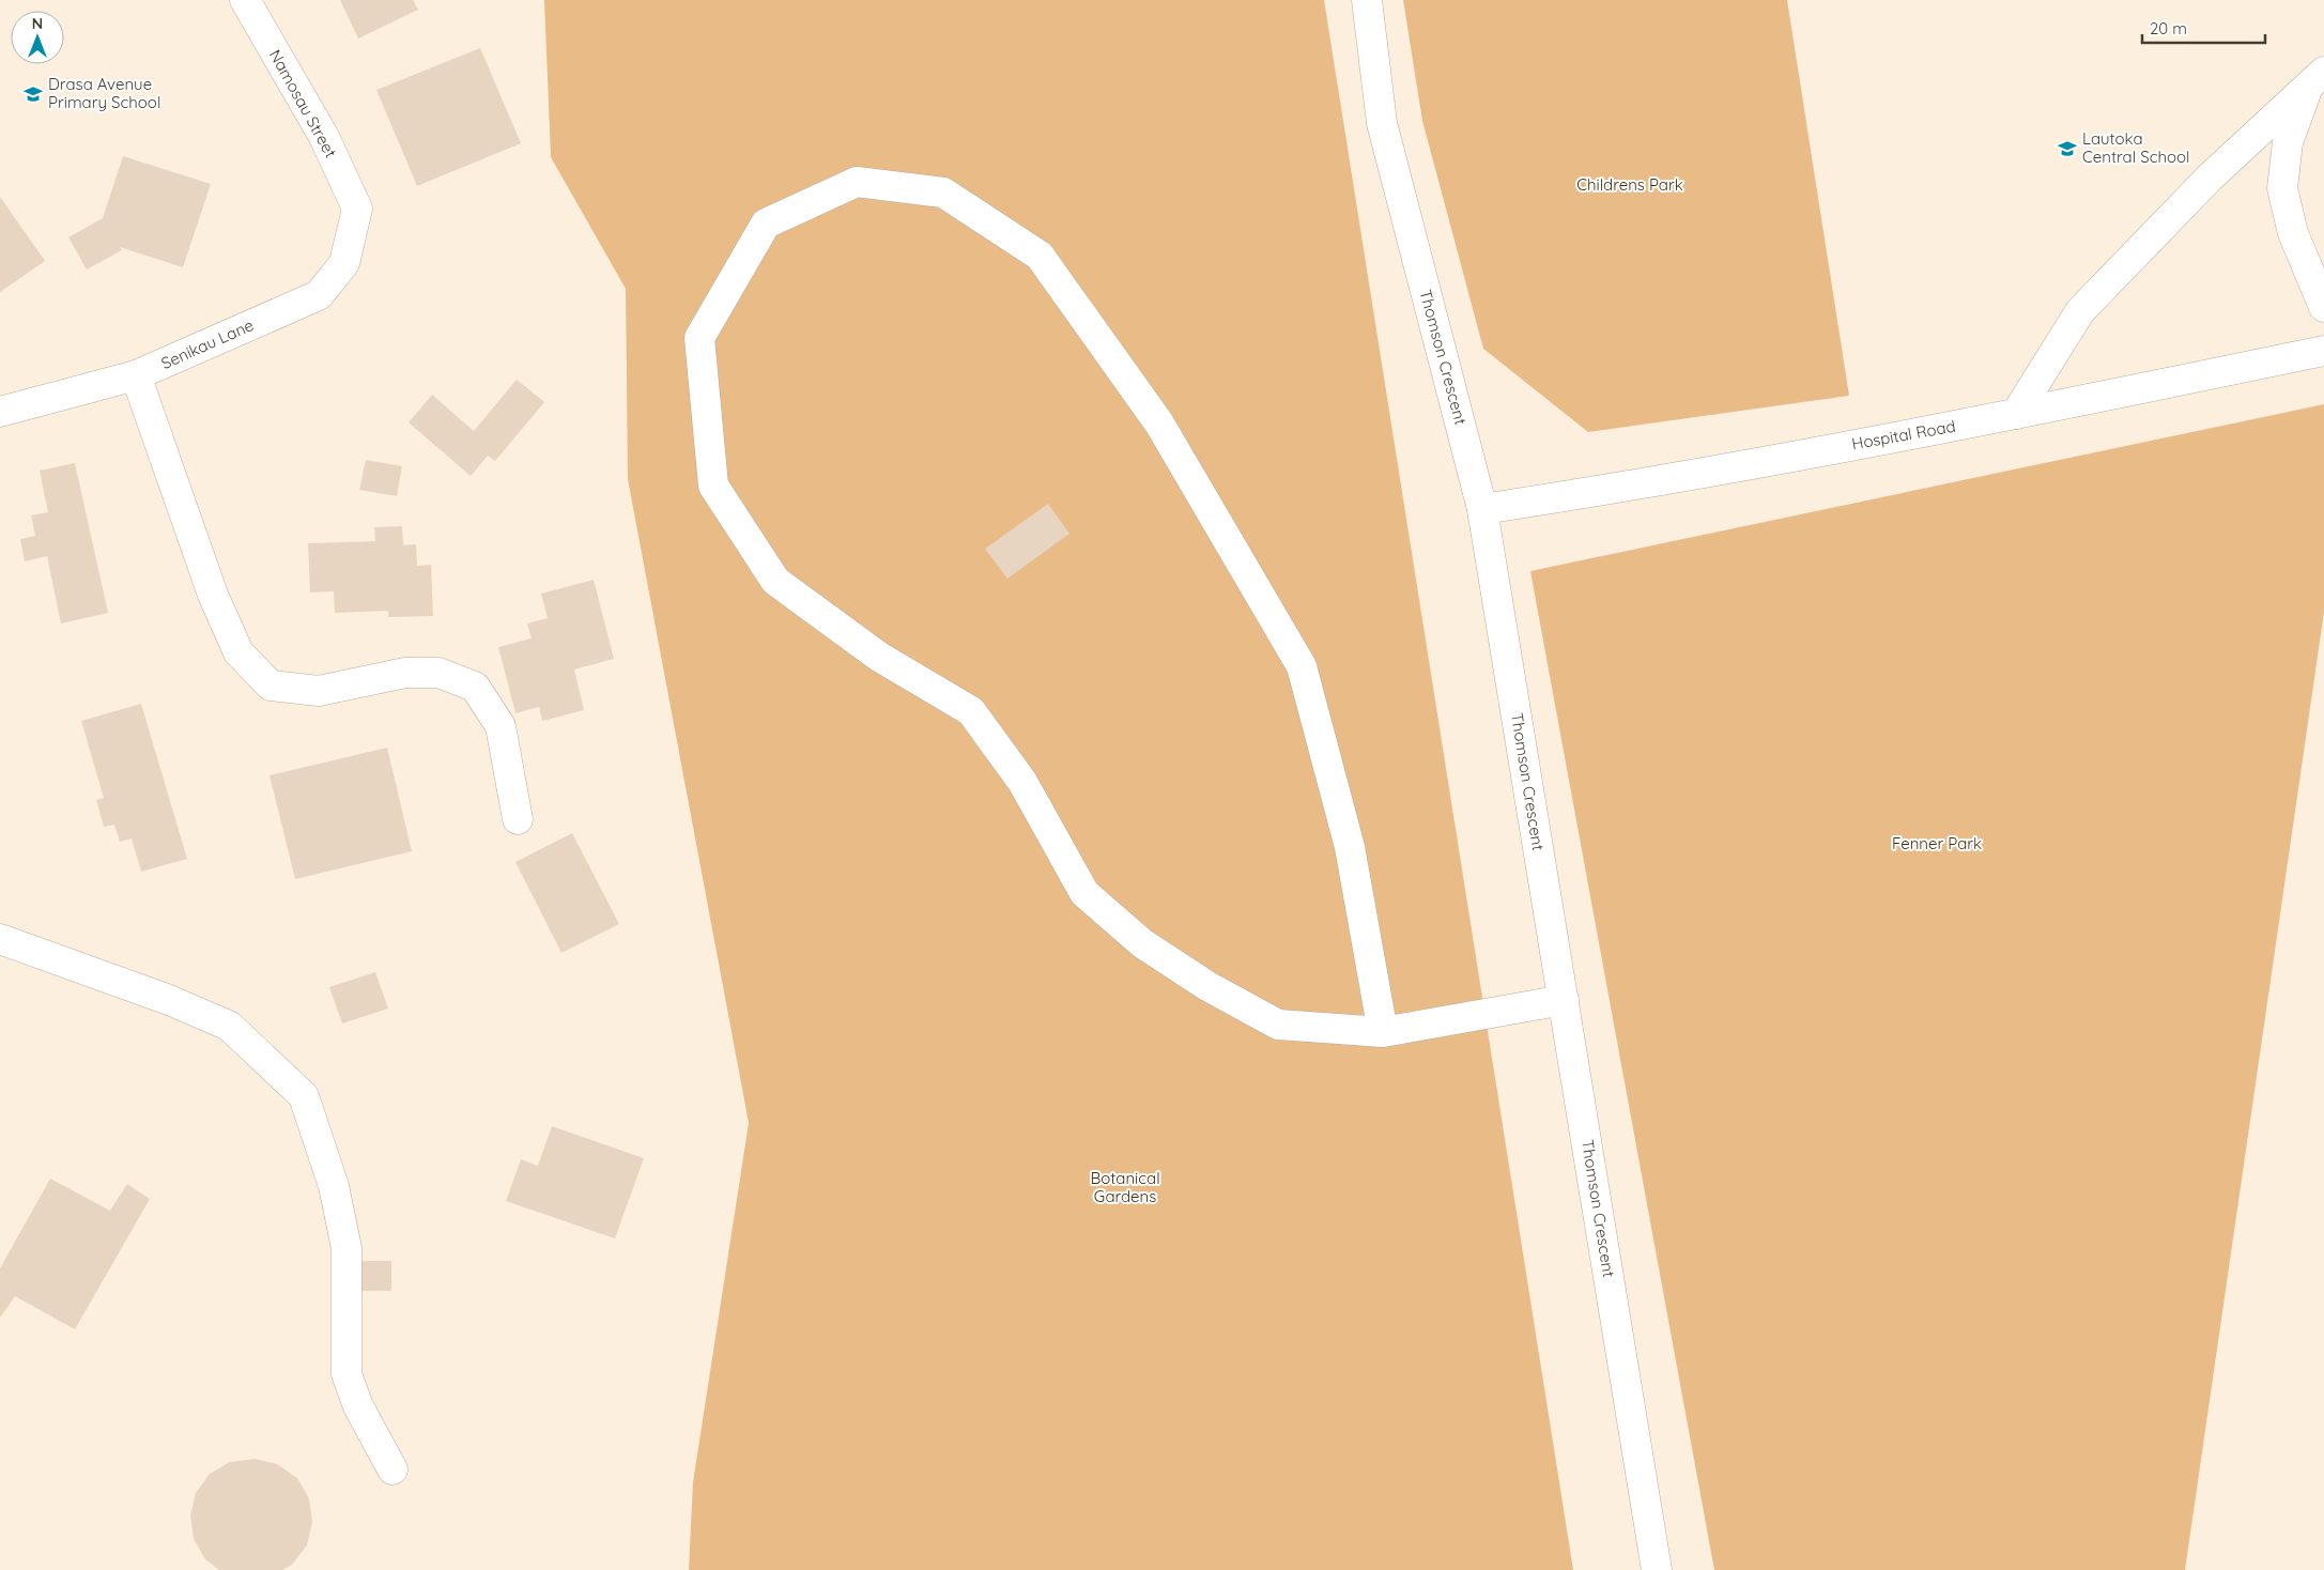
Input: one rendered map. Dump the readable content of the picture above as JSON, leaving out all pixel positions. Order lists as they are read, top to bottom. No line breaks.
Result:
{"streets":{"main road":["Namosau Street","Senikau Lane","Thomson Crescent","Hospital Road"]},"crossings":[["Namosau Street","Senikau Lane"],["Thomson Crescent","Hospital Road"]],"parks":["Childrens Park","Fenner Park","Botanical Gardens"],"places":{"school or university":["Drasa Avenue Primary School","Lautoka Central School"]},"scale_bar":"20 m","north":"top"}
